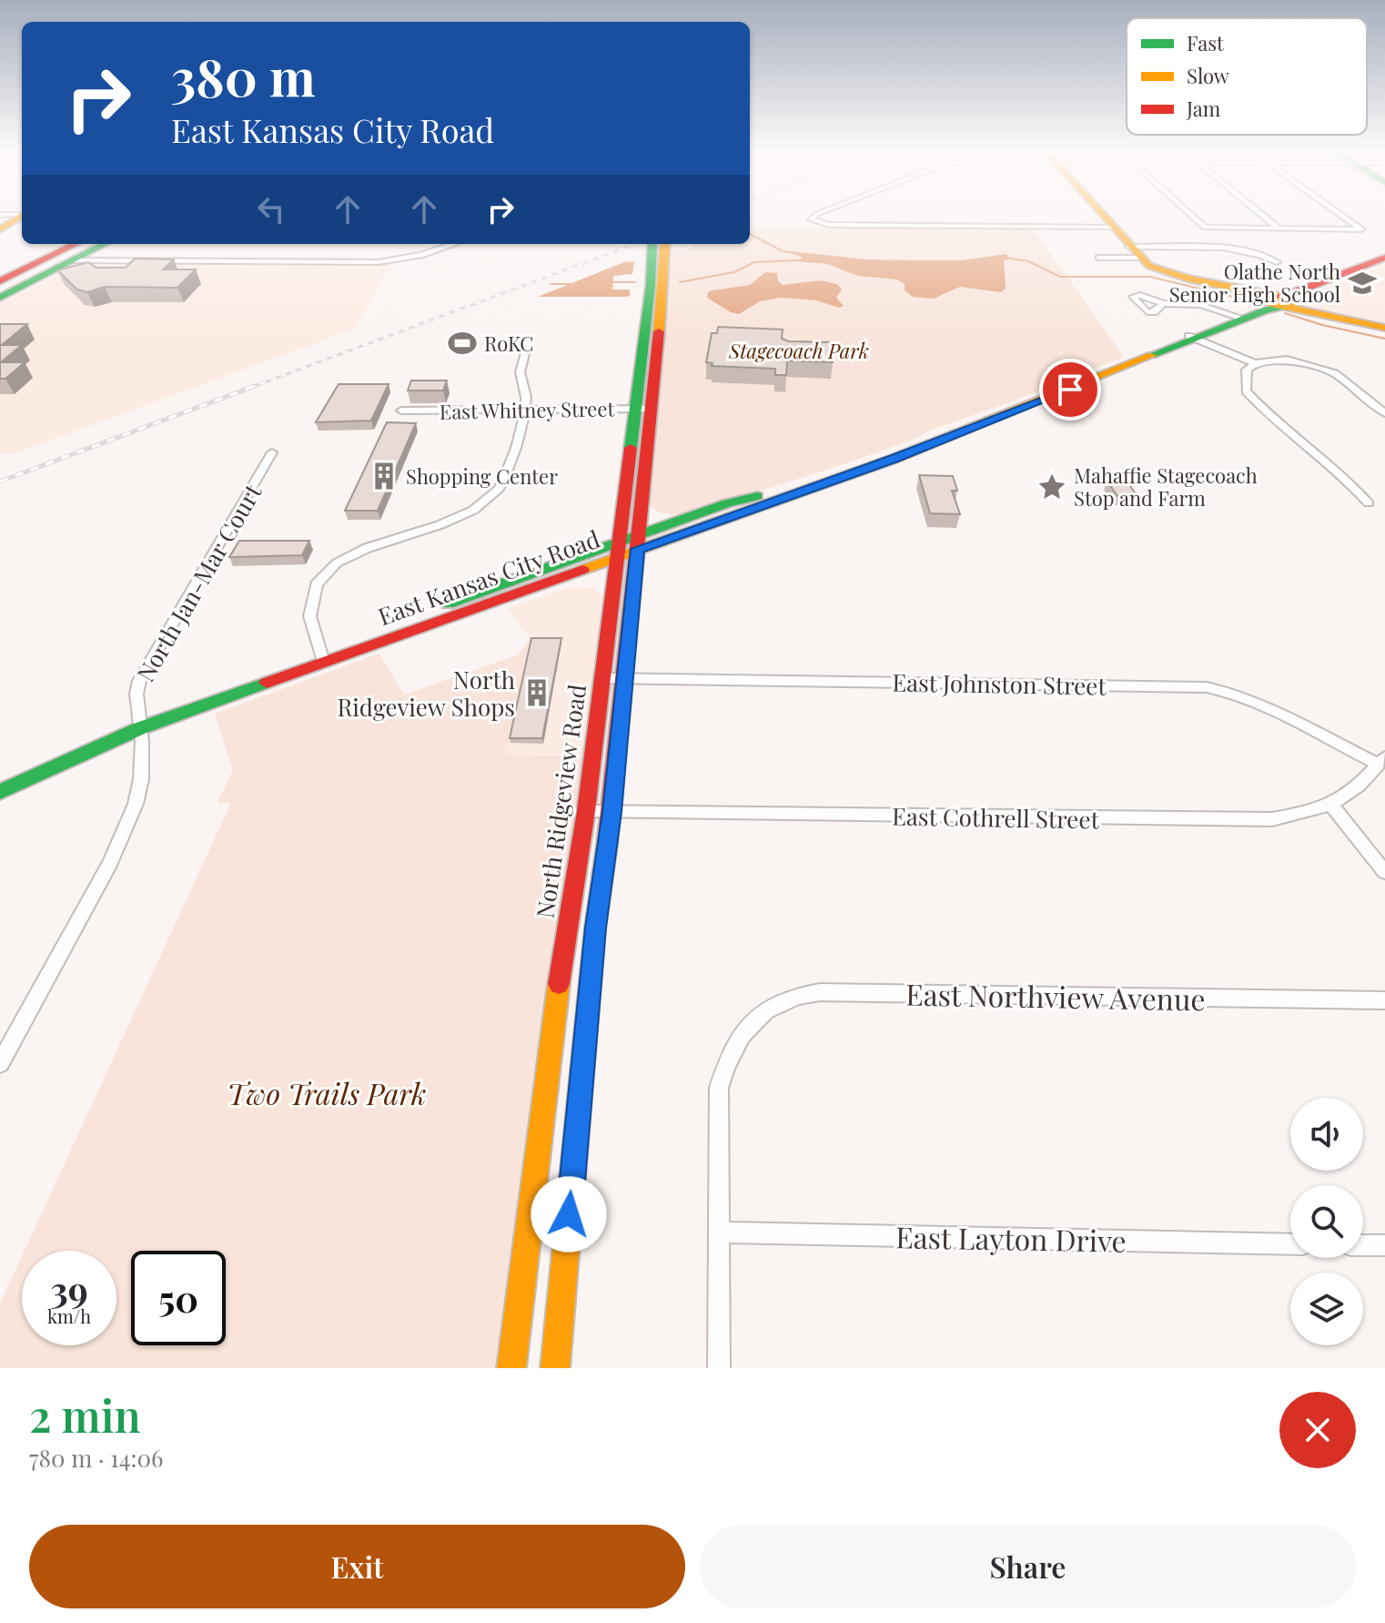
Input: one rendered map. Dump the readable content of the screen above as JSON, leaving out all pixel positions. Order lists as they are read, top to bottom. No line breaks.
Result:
{"streets":{"main road":["East Kansas City Road","North Ridgeview Road"],"street":["East Whitney Street","North Jan-Mar Court","East Johnston Street","East Cothrell Street","East Northview Avenue","East Layton Drive"]},"crossings":[["East Whitney Street","North Ridgeview Road"],["East Kansas City Road","North Jan-Mar Court"],["East Kansas City Road","North Ridgeview Road"],["East Johnston Street","North Ridgeview Road"],["East Johnston Street","East Cothrell Street"],["North Ridgeview Road","East Cothrell Street"],["East Northview Avenue","East Layton Drive"]],"parks":["Stagecoach Park","Two Trails Park"],"places":{"school or university":["Olathe North Senior High School"],"sports":["RoKC"],"building":["Shopping Center","North Ridgeview Shops"],"place":["Mahaffie Stagecoach Stop and Farm"]},"legend":["Fast","Slow","Jam"],"page":{"turn":["380 m","East Kansas City Road"],"speed":"39 km/h","limit":"50","heading":["2 min","780 m · 14:06"],"buttons":["Exit","Share"]}}
